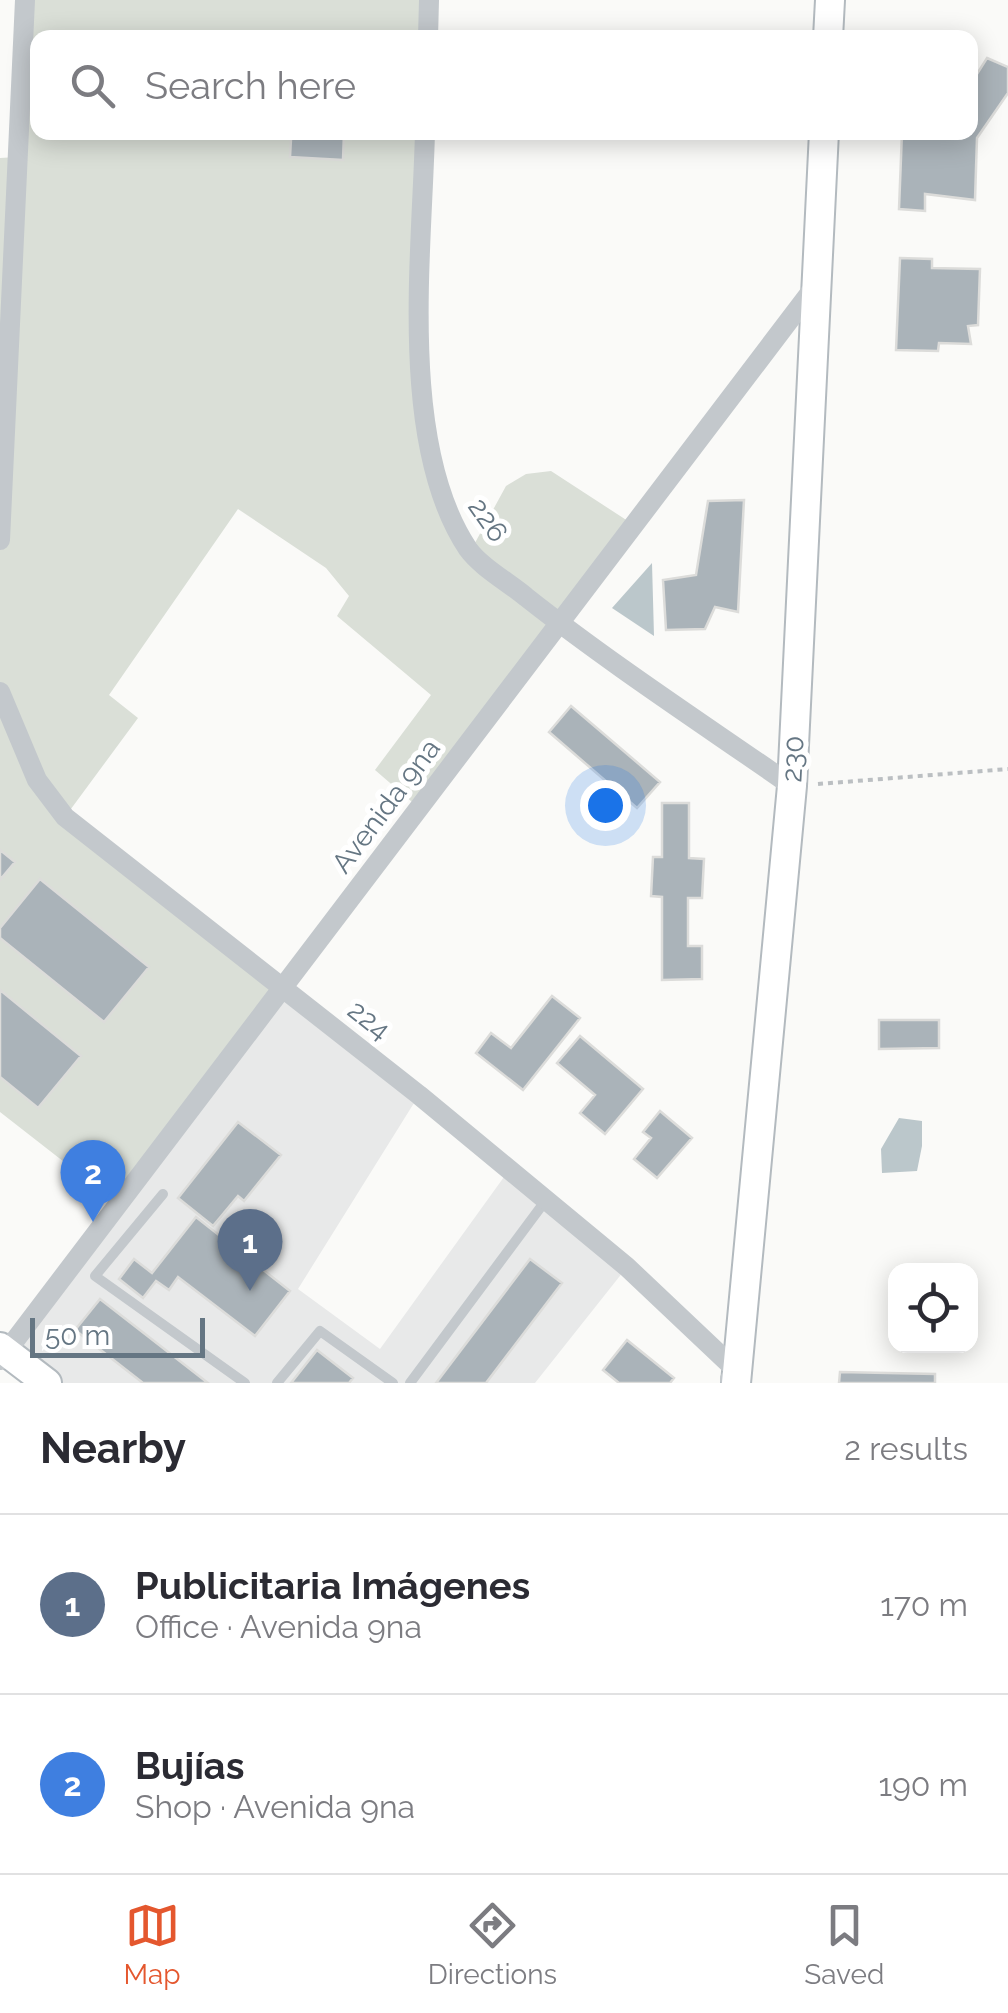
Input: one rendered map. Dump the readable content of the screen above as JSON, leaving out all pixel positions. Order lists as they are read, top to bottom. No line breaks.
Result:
{"streets":{"street":["226","230","Avenida 9na","224"]},"crossings":[["226","230"],["226","Avenida 9na"],["230","Avenida 9na"],["230","224"],["Avenida 9na","224"]],"scale_bar":"50 m","page":{"search":"Search here","pins":["2","1"],"scale":"50 m","heading":["Nearby","2 results"],"list":[{"mark":"1","name":"Publicitaria Imágenes","note":"Office · Avenida 9na","value":"170 m"},{"mark":"2","name":"Bujías","note":"Shop · Avenida 9na","value":"190 m"}],"nav":["Map","Directions","Saved"]}}
